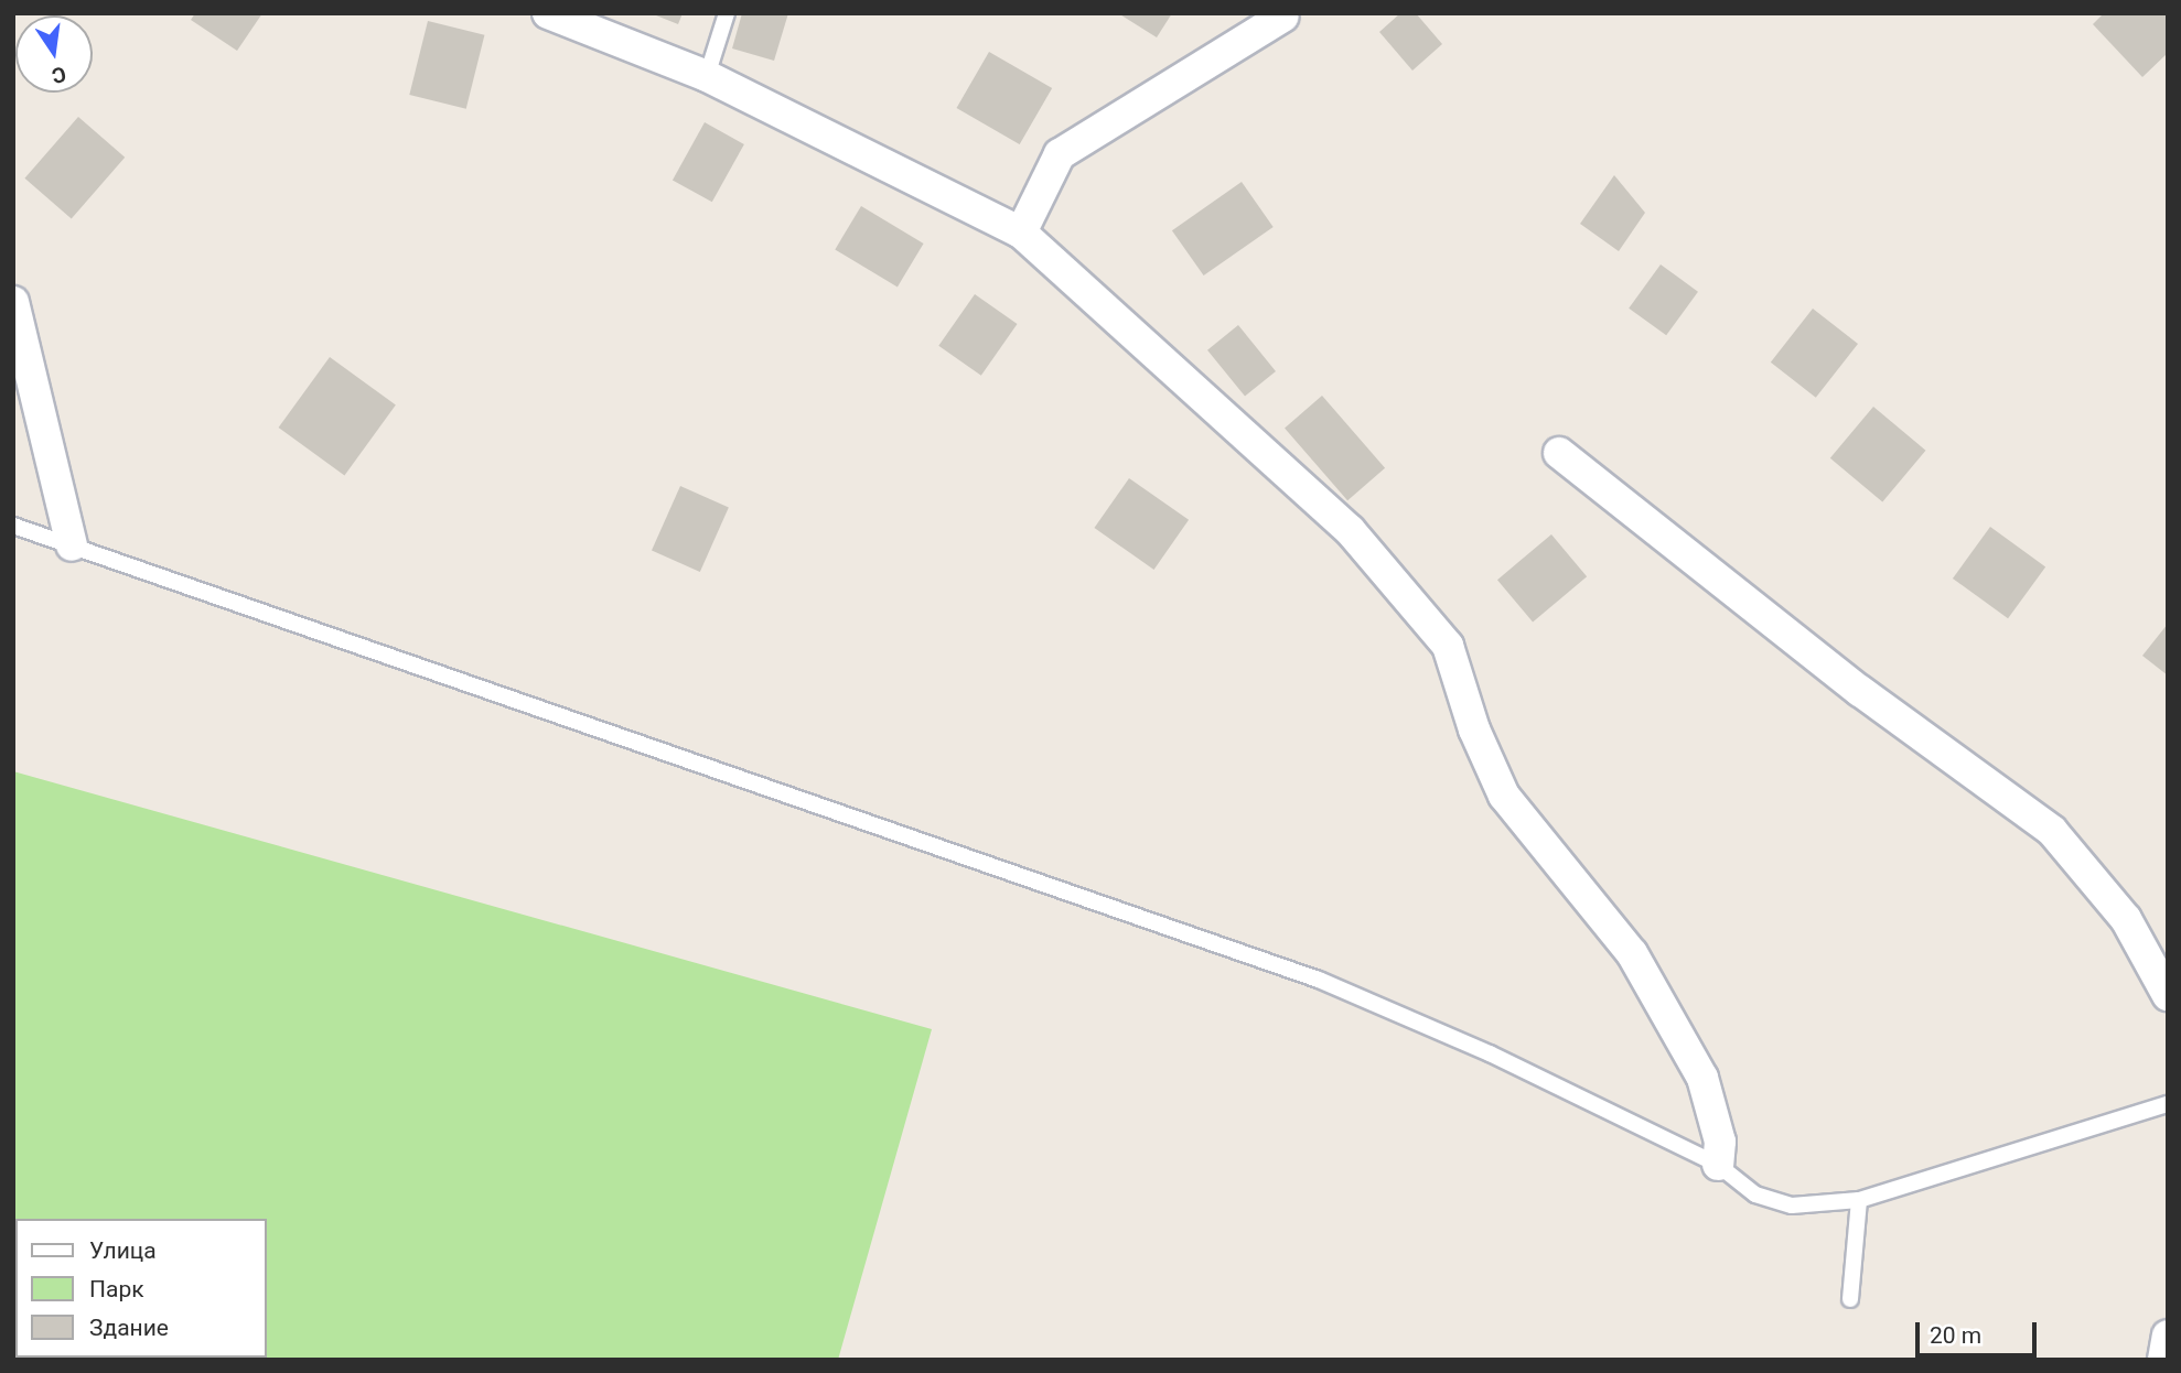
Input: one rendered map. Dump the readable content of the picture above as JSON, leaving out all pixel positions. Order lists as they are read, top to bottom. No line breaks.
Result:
{"legend":["Улица","Парк","Здание"],"scale_bar":"20 m","north":"bottom"}
